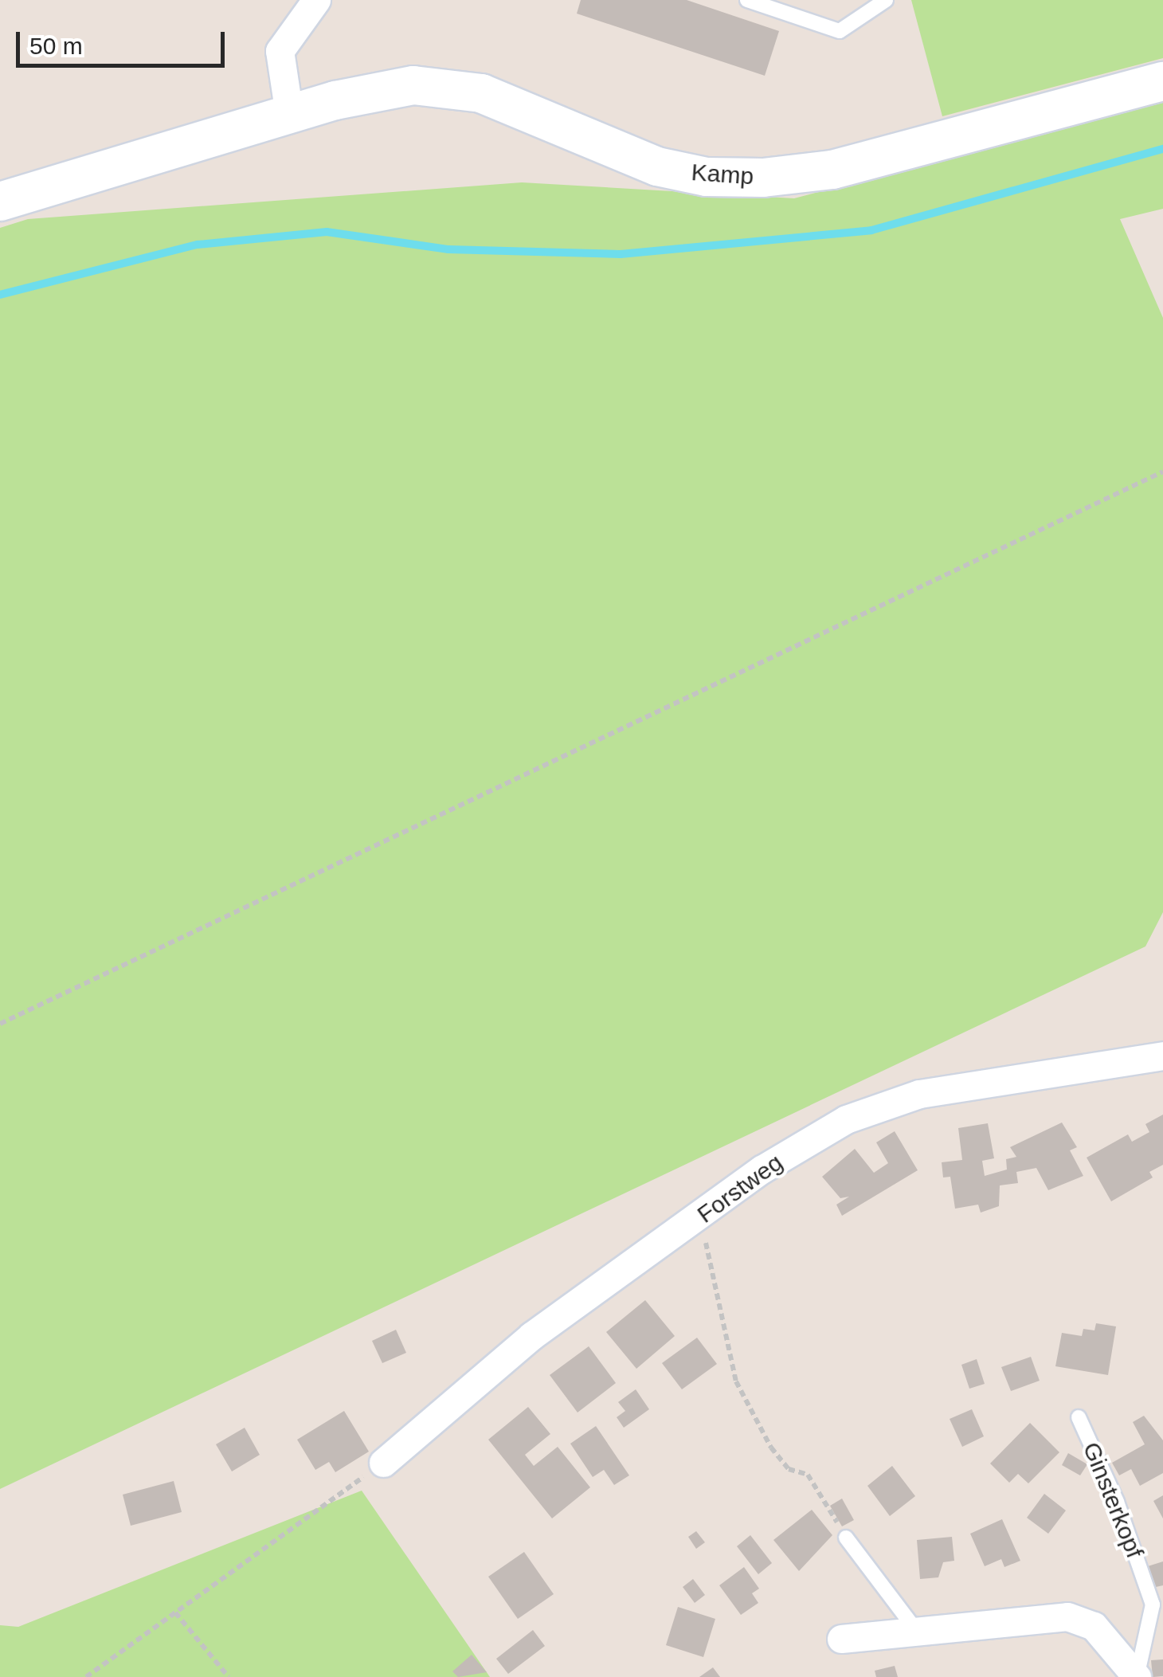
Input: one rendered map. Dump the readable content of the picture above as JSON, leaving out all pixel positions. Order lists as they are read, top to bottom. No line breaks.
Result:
{"streets":{"street":["Kamp","Forstweg","Ginsterkopf"]},"scale_bar":"50 m"}
